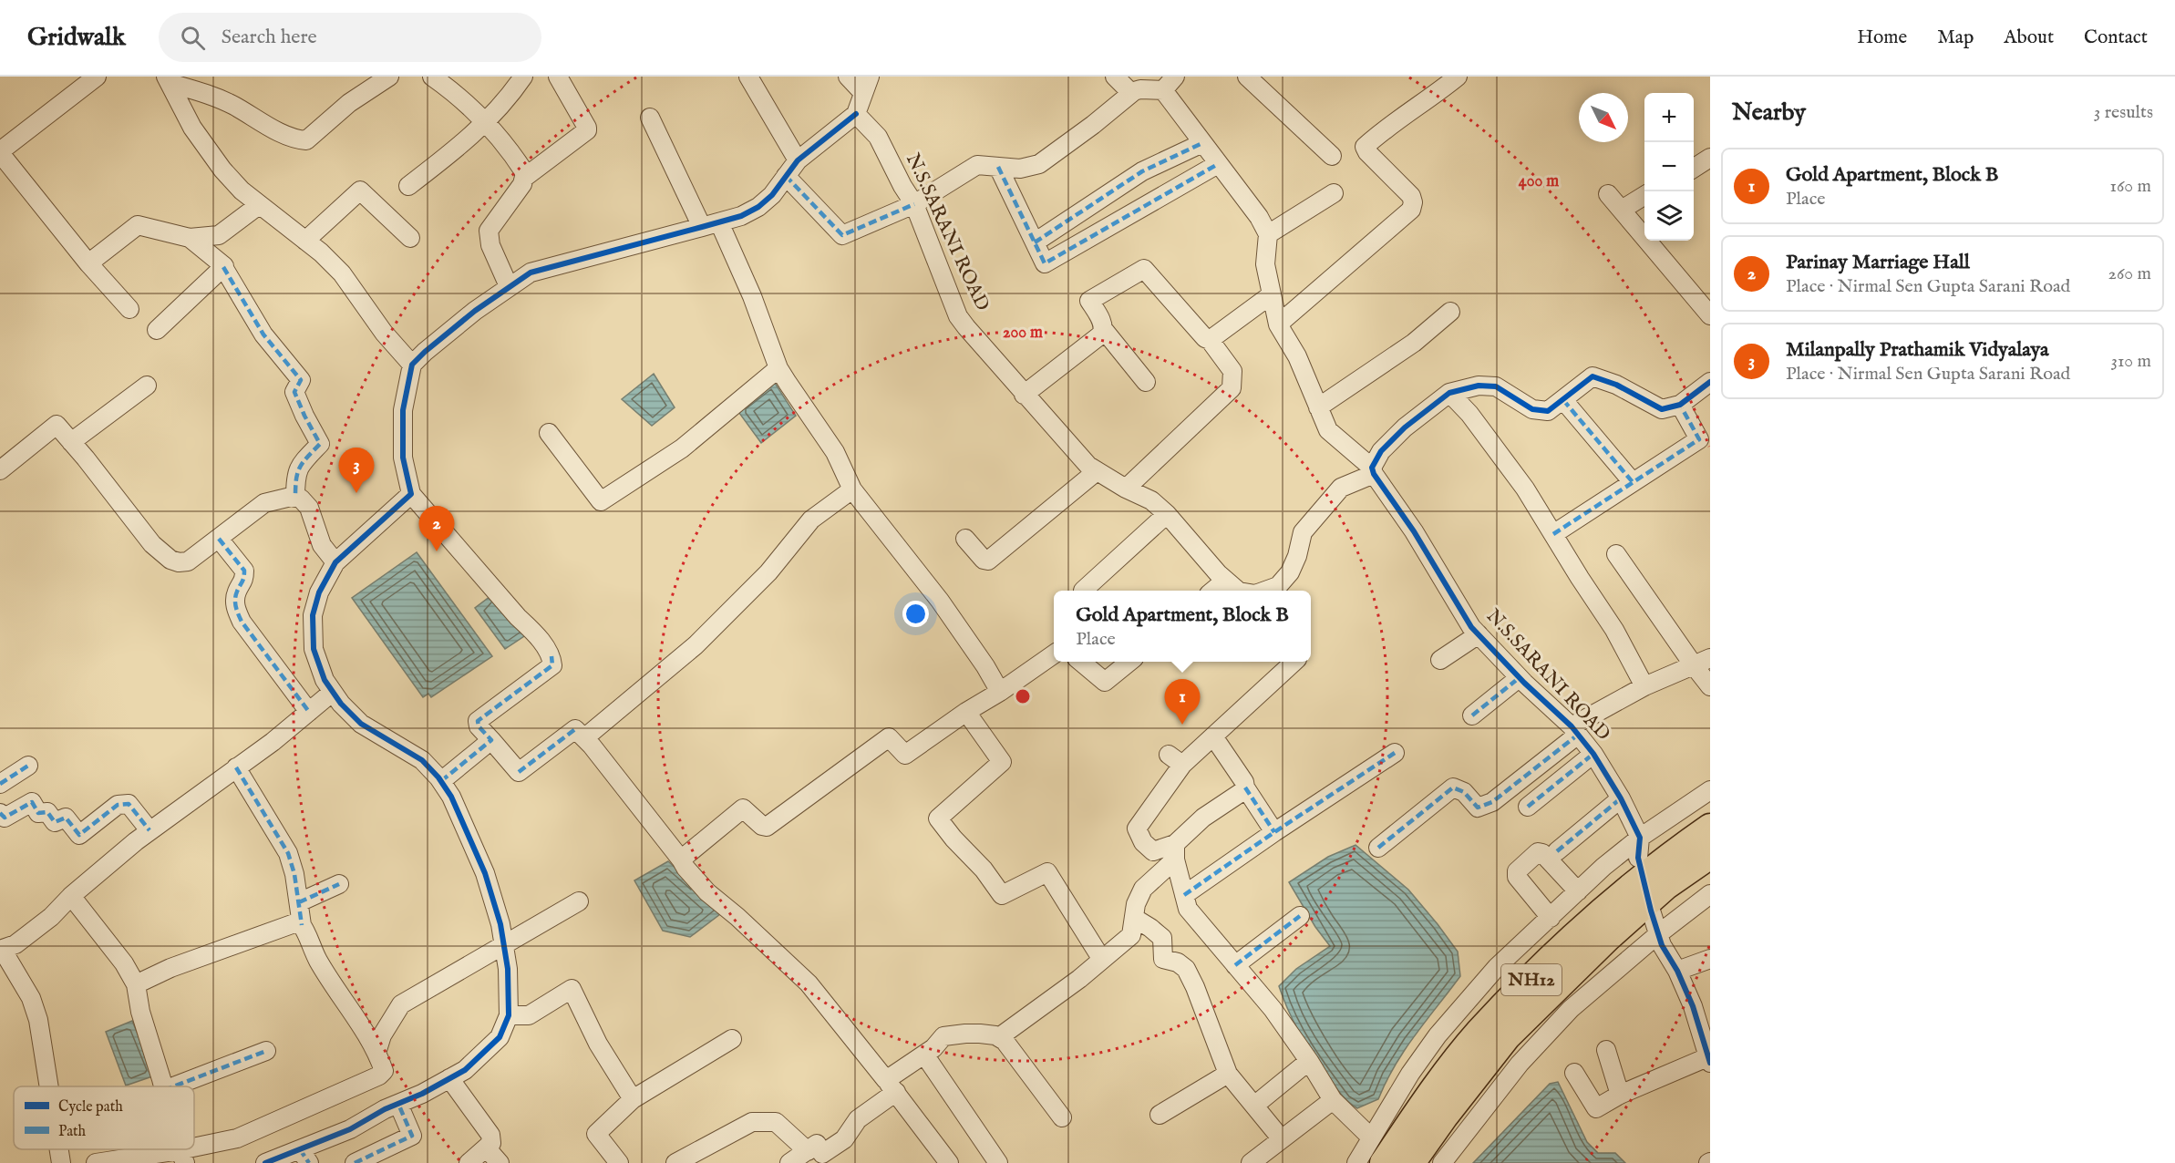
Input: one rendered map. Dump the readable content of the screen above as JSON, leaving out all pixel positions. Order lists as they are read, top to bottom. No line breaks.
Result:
{"streets":{"highway":["NH12"],"street":["N.S.SARANI ROAD"]},"legend":["Cycle path","Path"],"north":"bottom right","page":{"header":"Gridwalk","search":"Search here","nav":["Home","Map","About","Contact"],"heading":["Nearby","3 results"],"map_buttons":["+","−"],"list":[{"mark":"1","name":"Gold Apartment, Block B","note":"Place","value":"160 m"},{"mark":"2","name":"Parinay Marriage Hall","note":"Place · Nirmal Sen Gupta Sarani Road","value":"260 m"},{"mark":"3","name":"Milanpally Prathamik Vidyalaya","note":"Place · Nirmal Sen Gupta Sarani Road","value":"310 m"}],"pins":["3","2","1"],"popup":["Gold Apartment, Block B","Place"]},"rings":["400 m","200 m"]}
